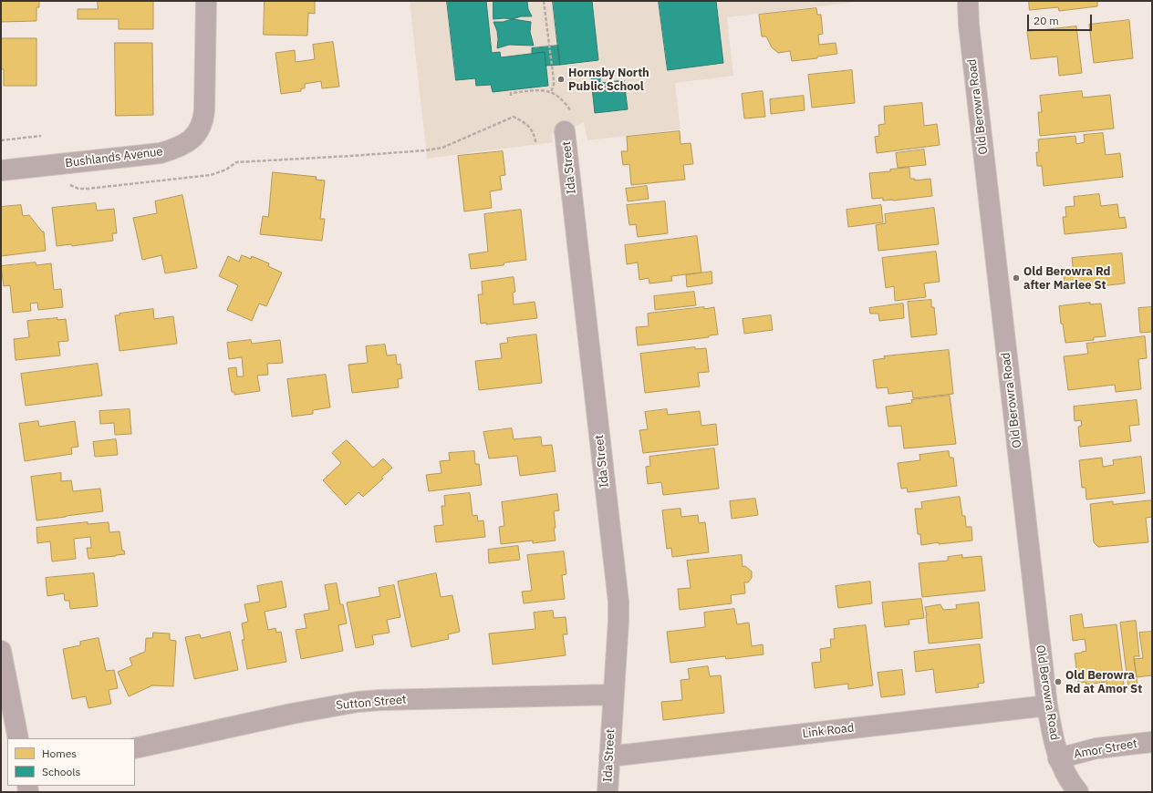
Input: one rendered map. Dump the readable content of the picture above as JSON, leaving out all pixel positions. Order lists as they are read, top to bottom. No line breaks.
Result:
{"streets":{"street":["Old Berowra Road","Bushlands Avenue","Ida Street","Sutton Street","Link Road","Amor Street"]},"crossings":[["Old Berowra Road","Link Road"],["Old Berowra Road","Amor Street"],["Ida Street","Sutton Street"],["Ida Street","Link Road"]],"places":["Hornsby North Public School","Old Berowra Rd after Marlee St","Old Berowra Rd at Amor St"],"legend":["Homes","Schools"],"scale_bar":"20 m"}
